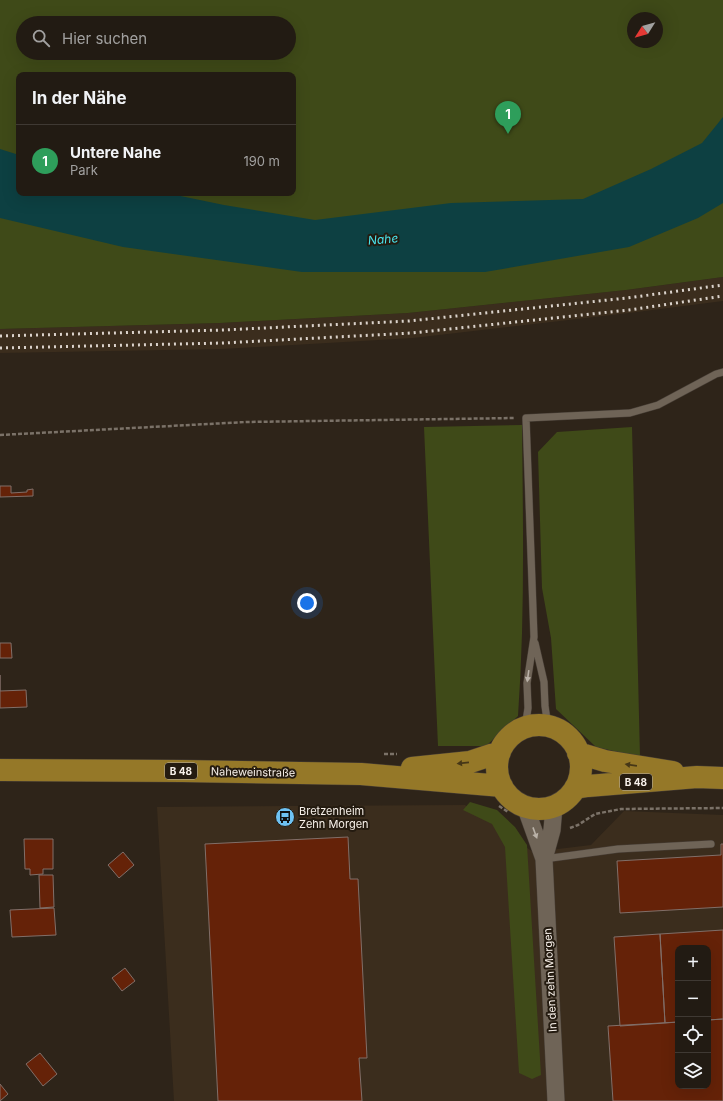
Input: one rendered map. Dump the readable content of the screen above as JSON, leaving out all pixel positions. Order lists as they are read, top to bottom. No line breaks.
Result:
{"streets":{"main road":["B 48","Naheweinstraße"],"street":["In den zehn Morgen"]},"crossings":[["B 48","Naheweinstraße"],["B 48","In den zehn Morgen"],["Naheweinstraße","In den zehn Morgen"]],"water":["Nahe"],"places":{"bus stop":["Bretzenheim Zehn Morgen"]},"north":"bottom left","page":{"search":"Hier suchen","heading":"In der Nähe","pins":"1","list":[{"mark":"1","name":"Untere Nahe","note":"Park","value":"190 m"}],"map_buttons":["+","−"]}}
